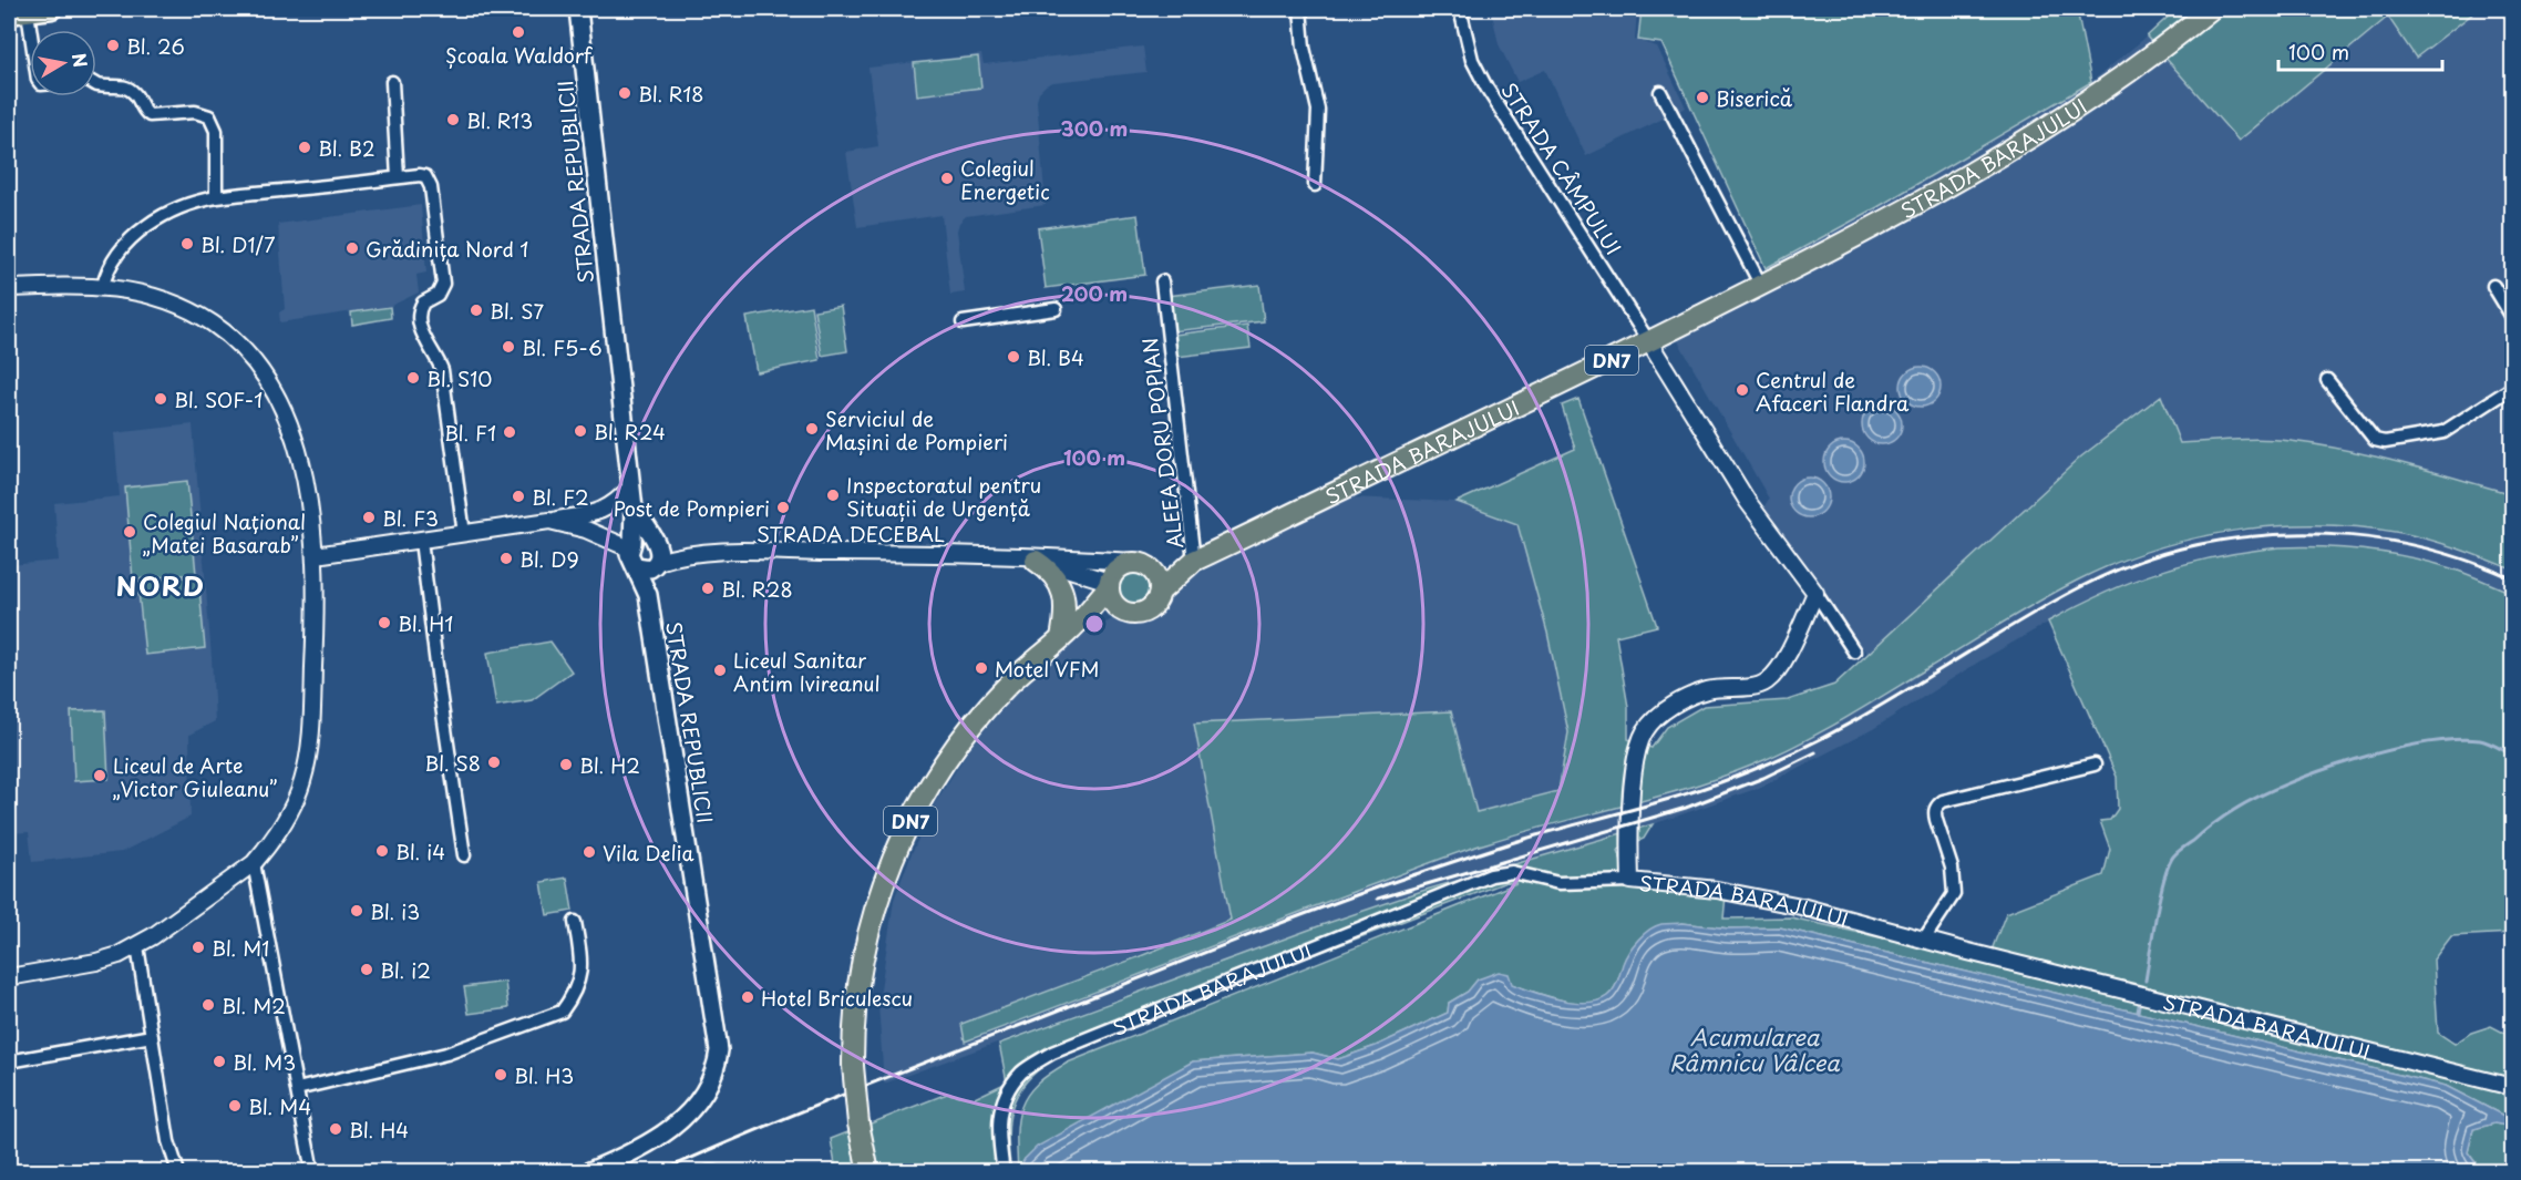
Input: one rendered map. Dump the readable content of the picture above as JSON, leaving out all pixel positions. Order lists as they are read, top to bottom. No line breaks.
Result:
{"streets":{"highway":["STRADA BARAJULUI","DN7"],"main road":["STRADA REPUBLICII"],"street":["STRADA CÂMPULUI","ALEEA DORU POPIAN","STRADA DECEBAL"]},"crossings":[["STRADA BARAJULUI","STRADA CÂMPULUI"],["STRADA BARAJULUI","DN7"],["STRADA BARAJULUI","ALEEA DORU POPIAN"],["STRADA BARAJULUI","STRADA DECEBAL"],["STRADA REPUBLICII","STRADA DECEBAL"],["DN7","STRADA DECEBAL"]],"districts":["NORD"],"water":["Acumularea Râmnicu Vâlcea"],"places":["Școala Waldorf","Bl. 26","Bl. R18","Biserică","Bl. R13","Bl. B2","Colegiul Energetic","Bl. D1/7","Grădinița Nord 1","Bl. S7","Bl. F5-6","Bl. B4","Bl. S10","Centrul de Afaceri Flandra","Bl. SOF-1","Serviciul de Mașini de Pompieri","Bl. R24","Bl. F1","Inspectoratul pentru Situații de Urgență","Bl. F2","Post de Pompieri","Bl. F3","Colegiul Național „Matei Basarab”","Bl. D9","Bl. R28","Bl. H1","Motel VFM","Liceul Sanitar Antim Ivireanul","Bl. S8","Bl. H2","Liceul de Arte „Victor Giuleanu”","Bl. i4","Vila Delia","Bl. i3","Bl. M1","Bl. i2","Hotel Briculescu","Bl. M2","Bl. M3","Bl. H3","Bl. M4","Bl. H4"],"scale_bar":"100 m","north":"right","rings":["300 m","200 m","100 m"]}
